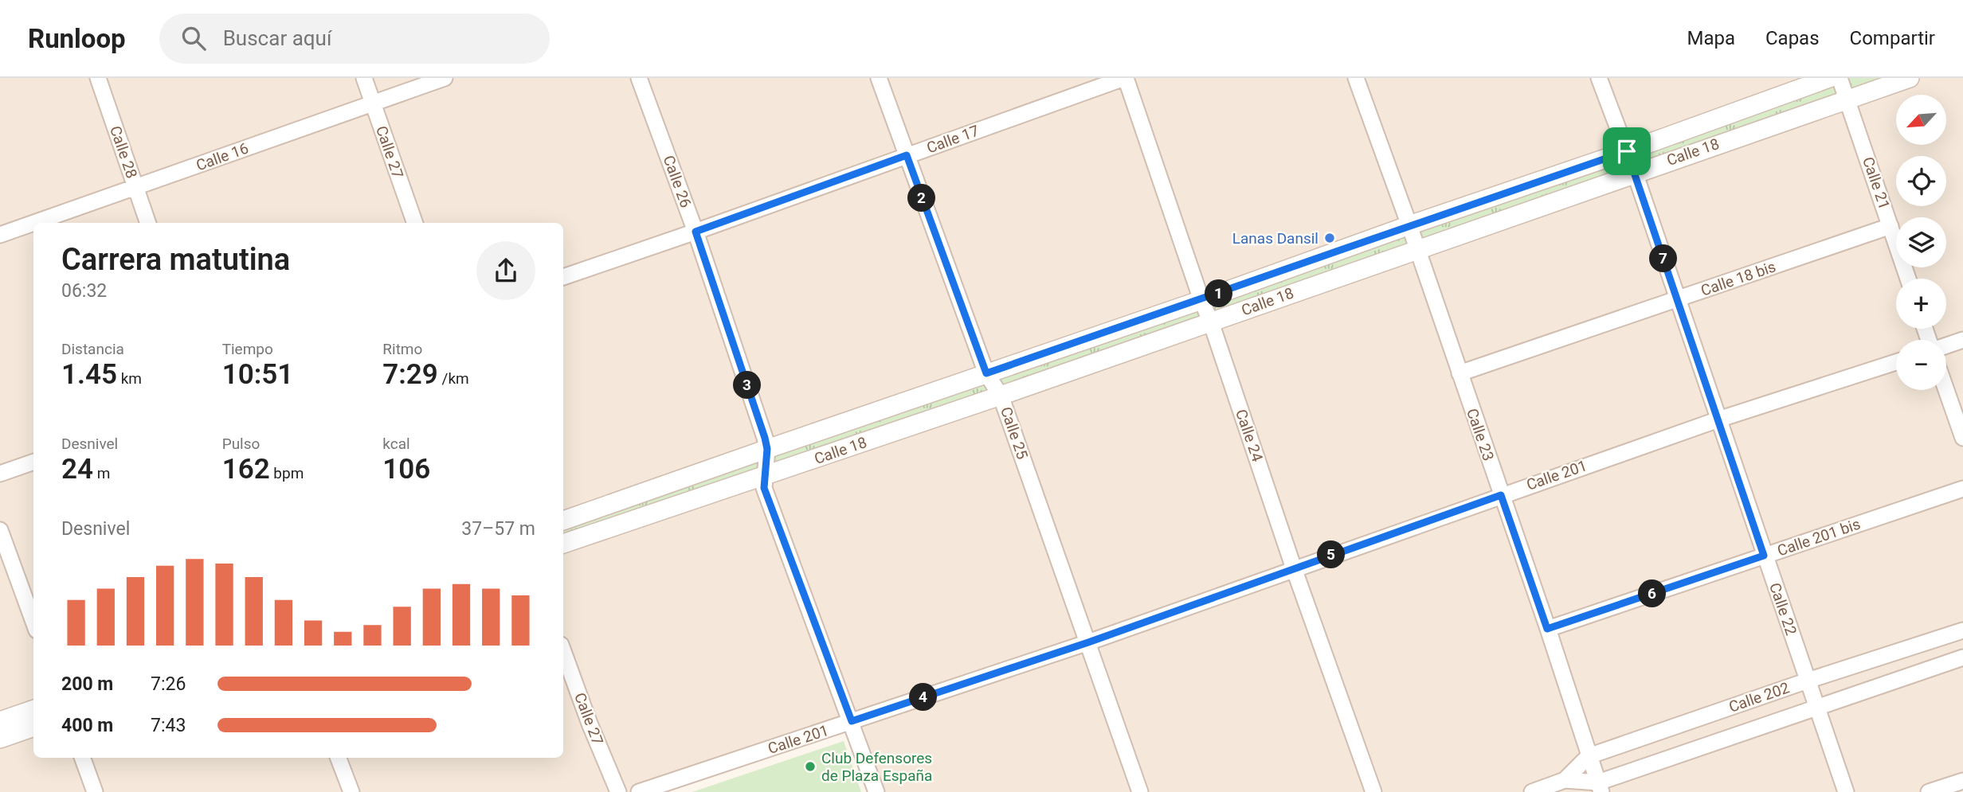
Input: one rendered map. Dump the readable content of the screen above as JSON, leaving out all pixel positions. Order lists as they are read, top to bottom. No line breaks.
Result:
{"streets":{"street":["Calle 17","Calle 28","Calle 27","Calle 18","Calle 16","Calle 26","Calle 21","Calle 18 bis","Calle 25","Calle 23","Calle 24","Calle 201","Calle 201 bis","Calle 22","Calle 202"]},"crossings":[["Calle 17","Calle 26"],["Calle 17","Calle 25"],["Calle 17","Calle 24"],["Calle 28","Calle 16"],["Calle 27","Calle 16"],["Calle 18","Calle 26"],["Calle 18","Calle 21"],["Calle 18","Calle 25"],["Calle 18","Calle 23"],["Calle 18","Calle 24"],["Calle 18","Calle 22"],["Calle 26","Calle 201"],["Calle 21","Calle 18 bis"],["Calle 18 bis","Calle 23"],["Calle 18 bis","Calle 22"],["Calle 25","Calle 201"],["Calle 23","Calle 201"],["Calle 23","Calle 201 bis"],["Calle 23","Calle 202"],["Calle 24","Calle 201"],["Calle 201","Calle 22"],["Calle 201 bis","Calle 22"],["Calle 22","Calle 202"]],"places":["Lanas Dansil","Club Defensores de Plaza España"],"north":"bottom left","page":{"header":"Runloop","search":"Buscar aquí","nav":["Mapa","Capas","Compartir"],"map_buttons":["+","−"],"pins":["2","7","1","3","5","6","4"],"heading":["Carrera matutina","06:32"],"stats":[["Distancia","1.45 km"],["Tiempo","10:51"],["Ritmo","7:29 /km"],["Desnivel","24 m"],["Pulso","162 bpm"],["kcal","106"]],"chart":["Desnivel","37–57 m"],"list":[{"name":"200 m","note":"7:26"},{"name":"400 m","note":"7:43"}]}}
